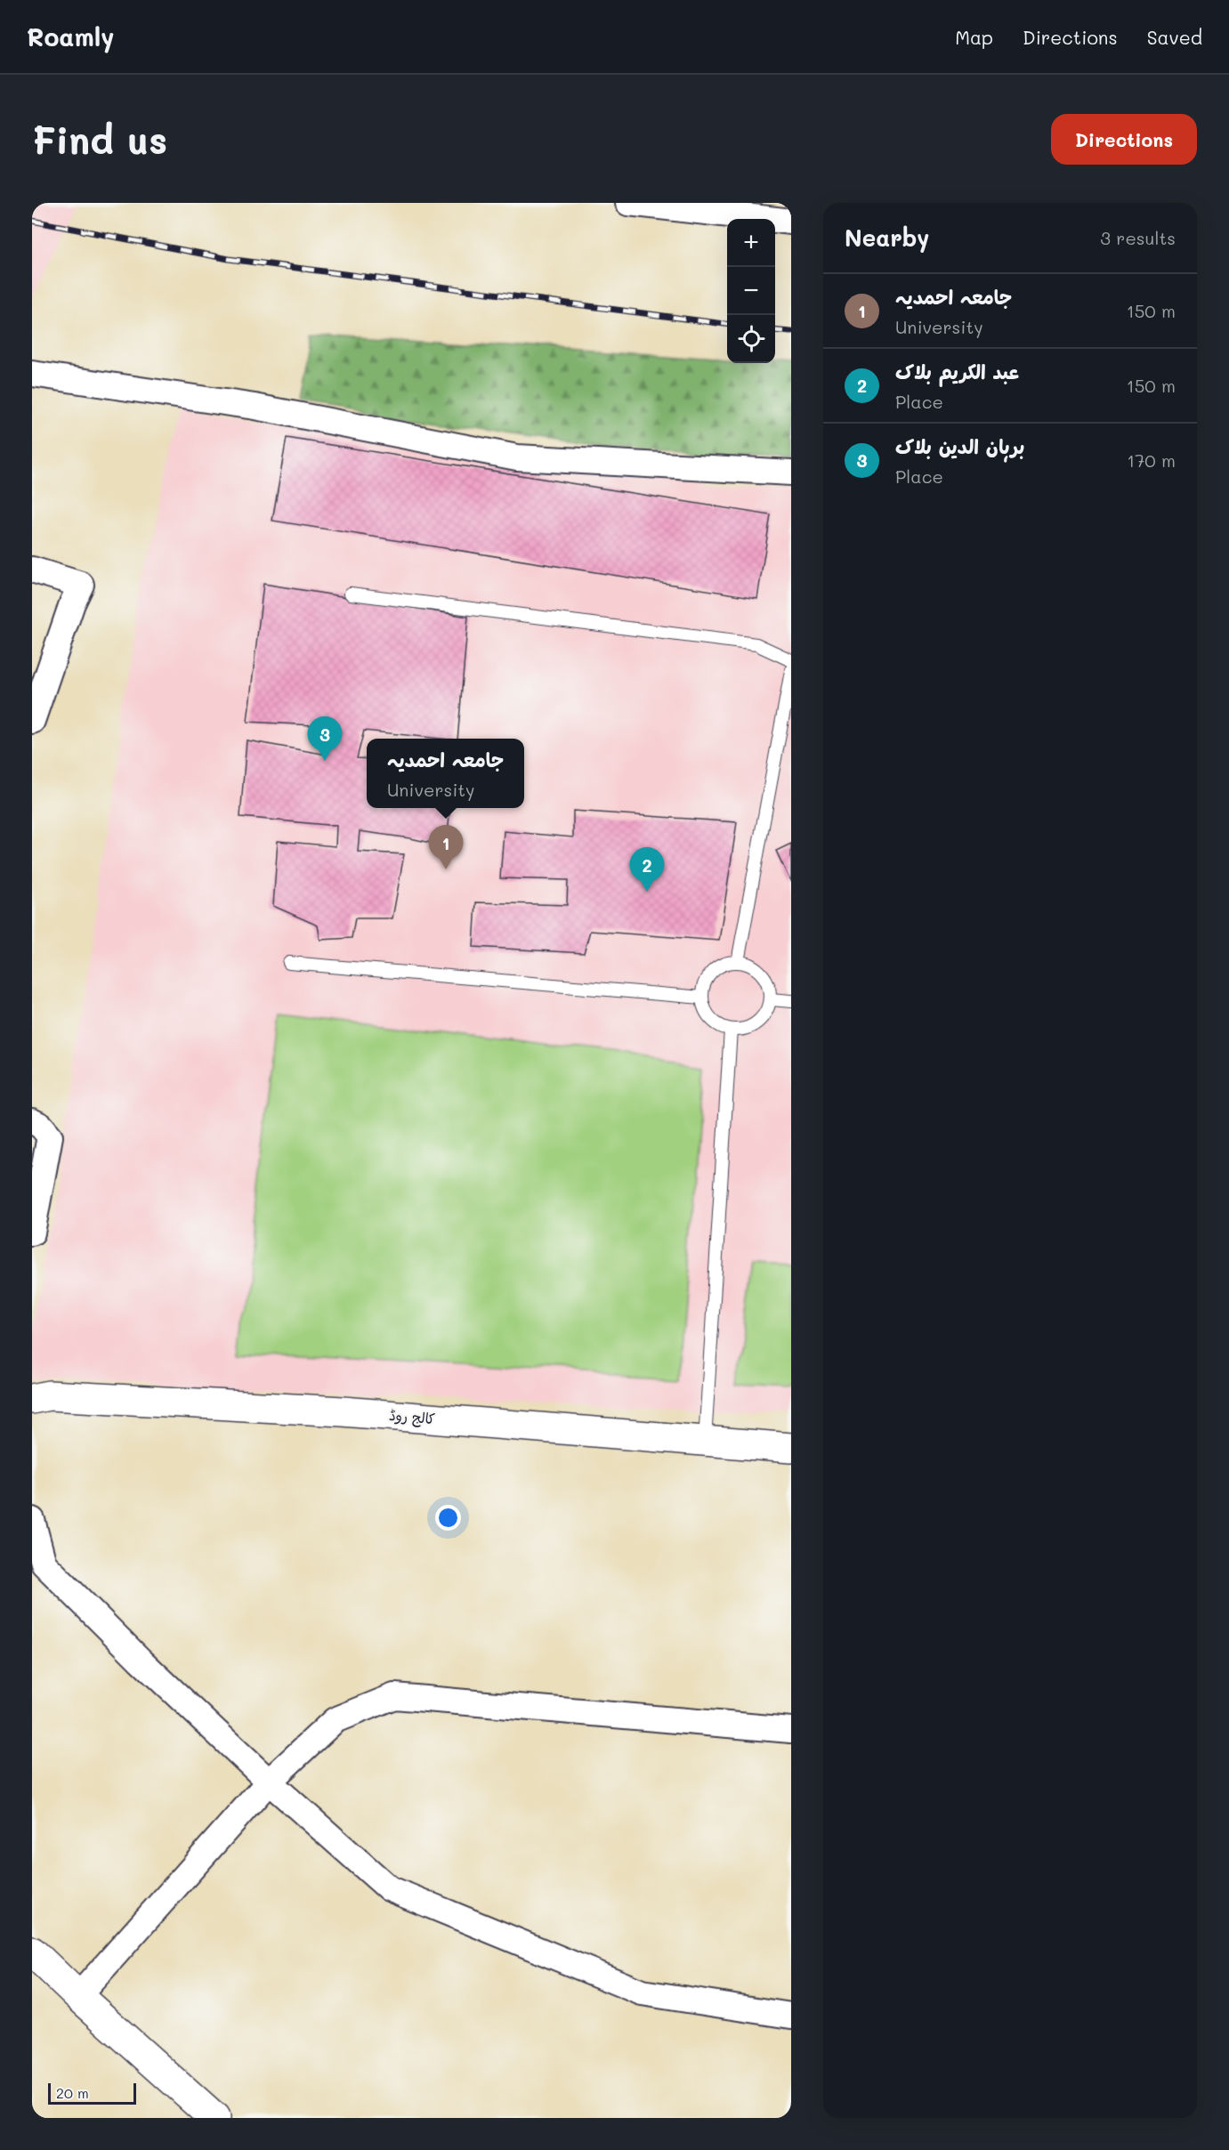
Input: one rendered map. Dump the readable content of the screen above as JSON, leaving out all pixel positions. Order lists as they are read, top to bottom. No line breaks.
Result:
{"streets":{"main road":["کالج روڈ"]},"scale_bar":"20 m","page":{"header":"Roamly","nav":["Map","Directions","Saved"],"buttons":"Directions","title":"Find us","heading":["Nearby","3 results"],"map_buttons":["+","−"],"list":[{"mark":"1","name":"جامعہ احمدیہ","note":"University","value":"150 m"},{"mark":"2","name":"عبد الکریم بلاک","note":"Place","value":"150 m"},{"mark":"3","name":"برہان الدین بلاک","note":"Place","value":"170 m"}],"pins":["3","1","2"],"popup":["جامعہ احمدیہ","University"],"scale":"20 m"}}
